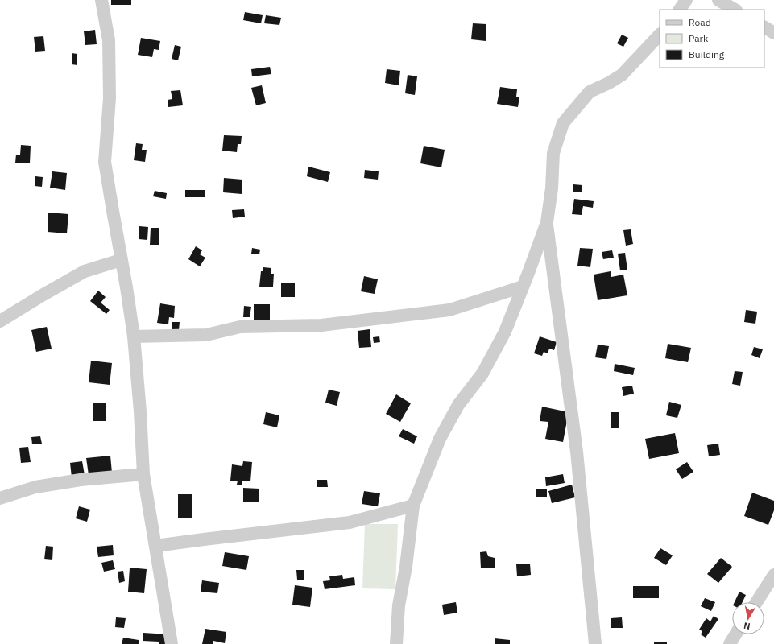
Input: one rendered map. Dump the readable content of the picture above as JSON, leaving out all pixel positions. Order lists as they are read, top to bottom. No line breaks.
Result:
{"legend":["Road","Park","Building"],"north":"bottom"}
